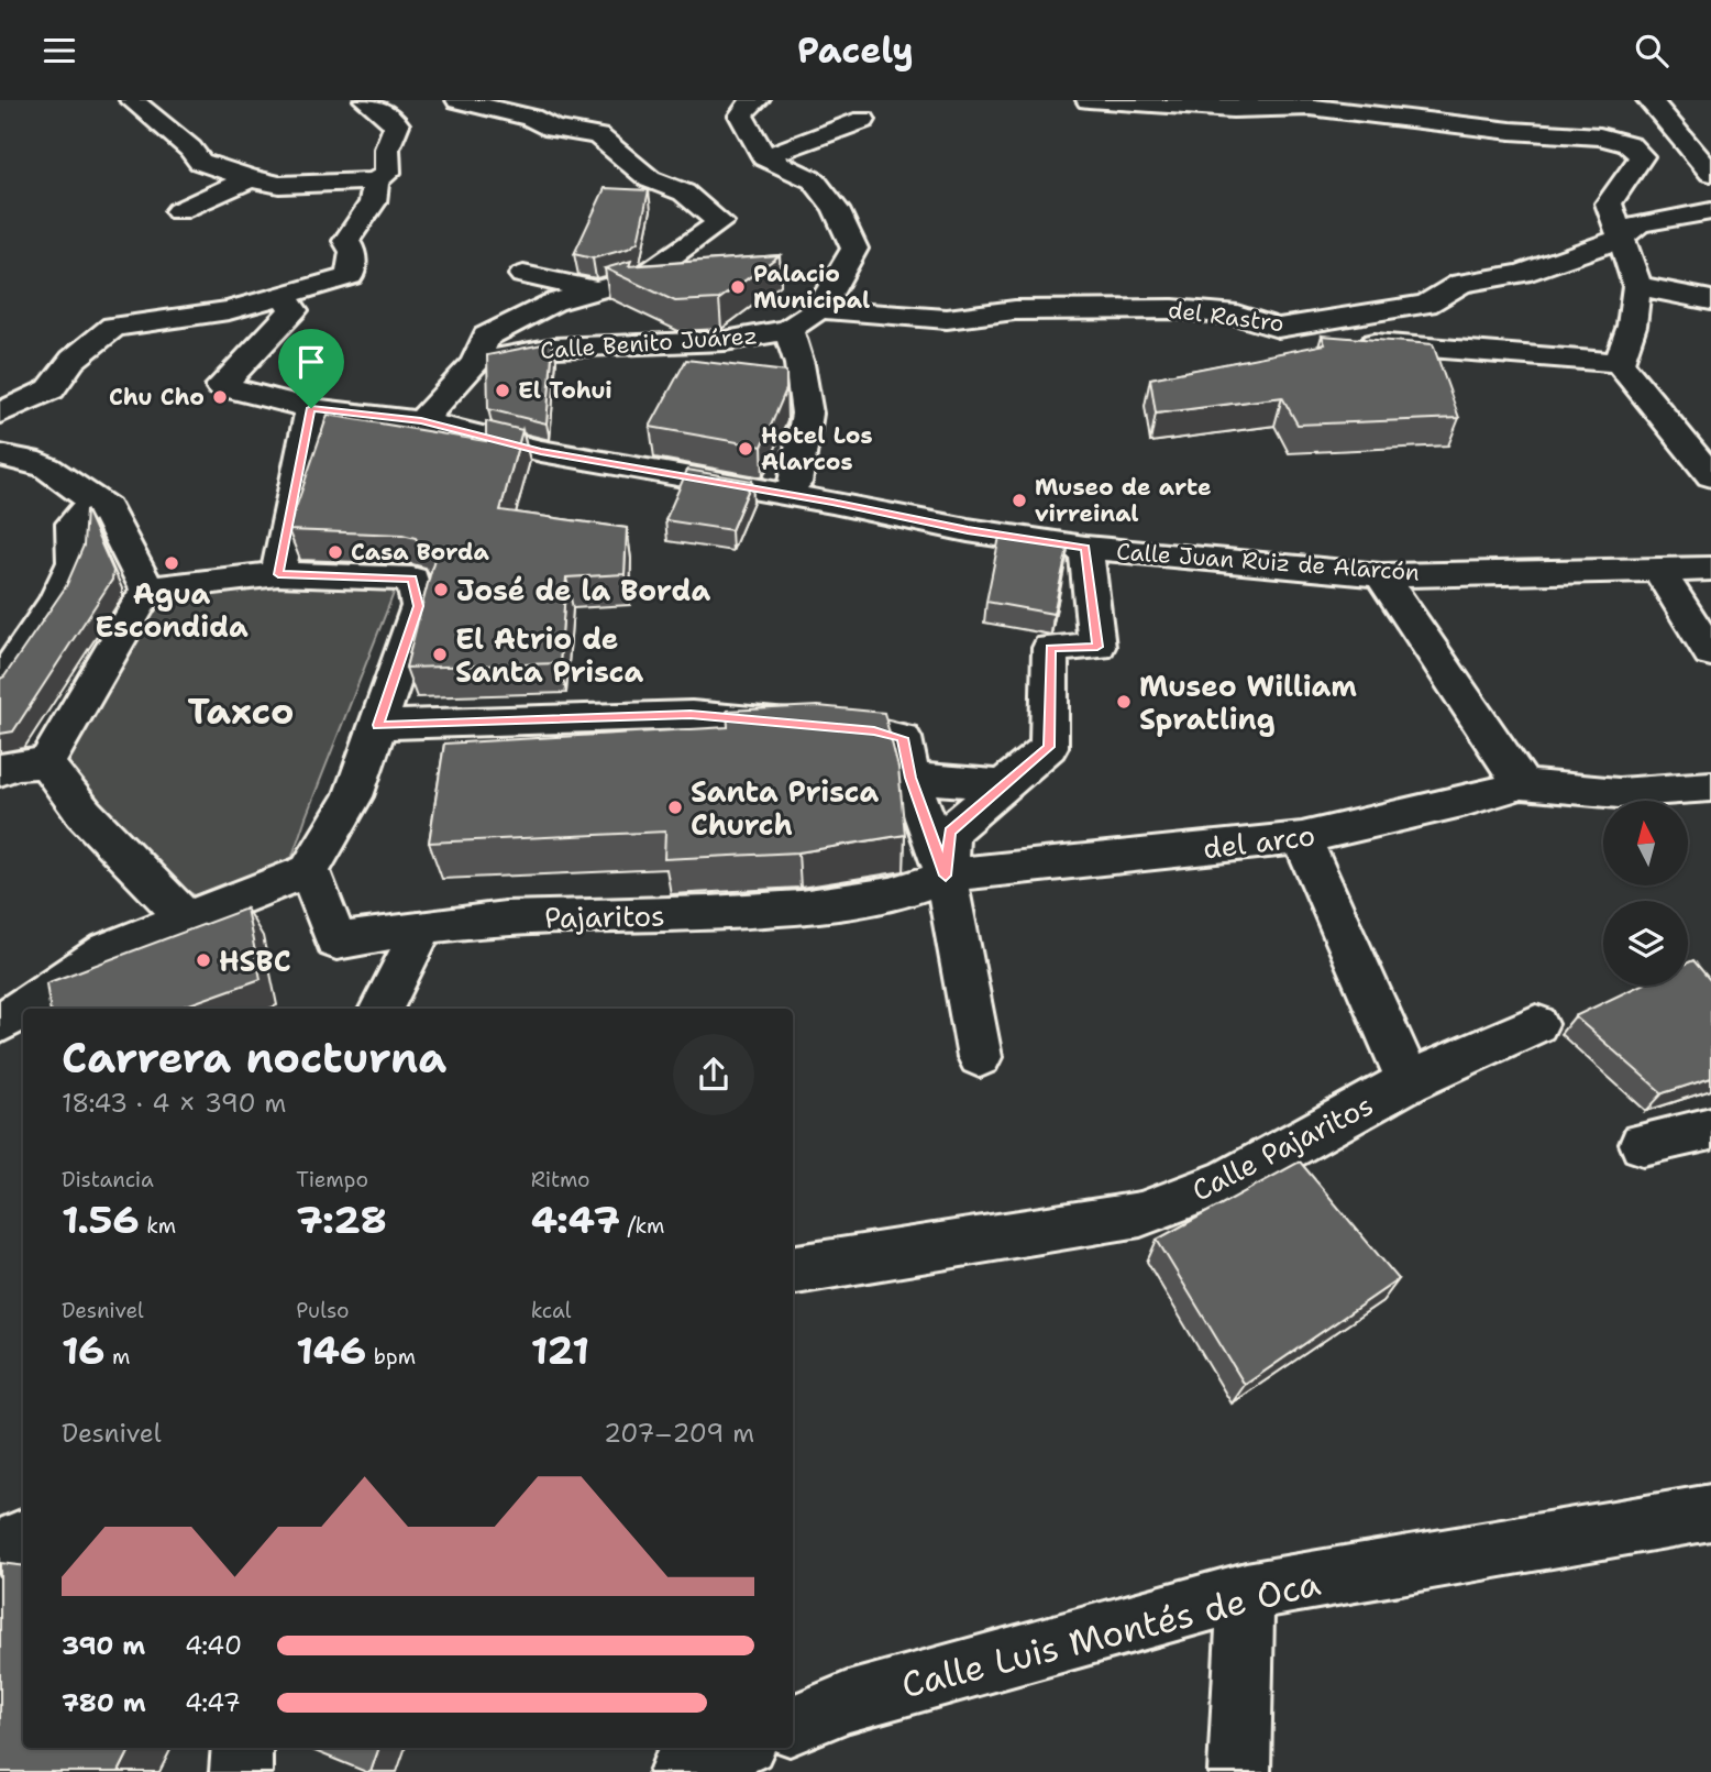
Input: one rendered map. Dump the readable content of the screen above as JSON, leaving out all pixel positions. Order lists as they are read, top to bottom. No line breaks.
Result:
{"streets":{"street":["del Rastro","Calle Benito Juárez","Calle Juan Ruiz de Alarcón","del arco","Pajaritos","Calle Pajaritos","Calle Luis Montés de Oca"]},"crossings":[["del Rastro","Calle Benito Juárez"],["del arco","Pajaritos"]],"districts":["Taxco"],"places":["Palacio Municipal","El Tohui","Chu Cho","Hotel Los Alarcos","Museo de arte virreinal","Casa Borda","Agua Escondida","José de la Borda","El Atrio de Santa Prisca","Museo William Spratling","Santa Prisca Church","HSBC"],"north":"top","page":{"header":"Pacely","heading":["Carrera nocturna","18:43 · 4 × 390 m"],"stats":[["Distancia","1.56 km"],["Tiempo","7:28"],["Ritmo","4:47 /km"],["Desnivel","16 m"],["Pulso","146 bpm"],["kcal","121"]],"chart":["Desnivel","207–209 m"],"list":[{"name":"390 m","note":"4:40"},{"name":"780 m","note":"4:47"}]}}
